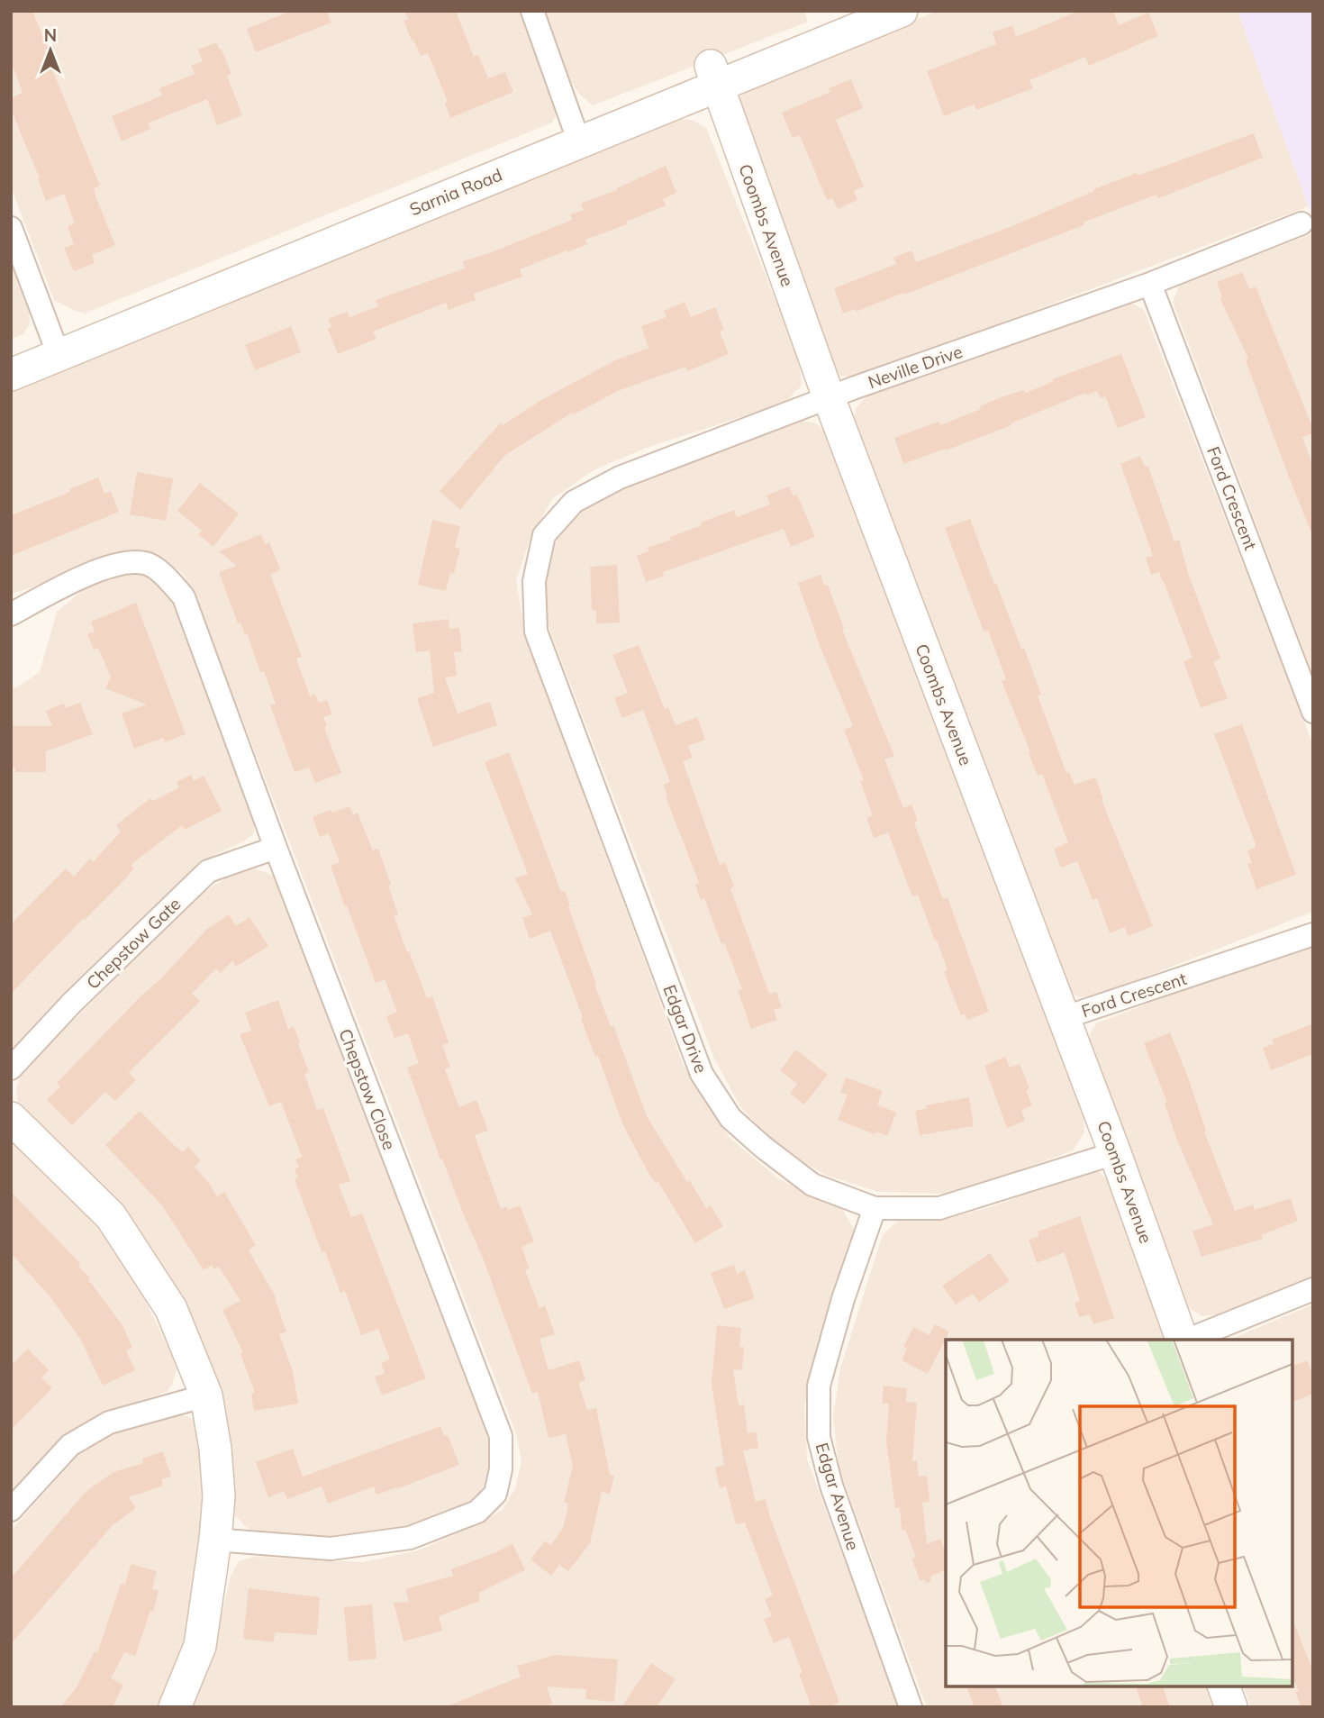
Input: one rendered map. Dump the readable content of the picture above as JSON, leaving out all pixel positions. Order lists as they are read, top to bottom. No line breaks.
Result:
{"streets":{"street":["Sarnia Road","Coombs Avenue","Neville Drive","Ford Crescent","Chepstow Gate","Edgar Drive","Chepstow Close","Edgar Avenue"]},"crossings":[["Sarnia Road","Coombs Avenue"],["Coombs Avenue","Neville Drive"],["Coombs Avenue","Ford Crescent"],["Coombs Avenue","Edgar Drive"],["Neville Drive","Ford Crescent"],["Neville Drive","Edgar Drive"],["Chepstow Gate","Chepstow Close"],["Edgar Drive","Edgar Avenue"]],"north":"top"}
